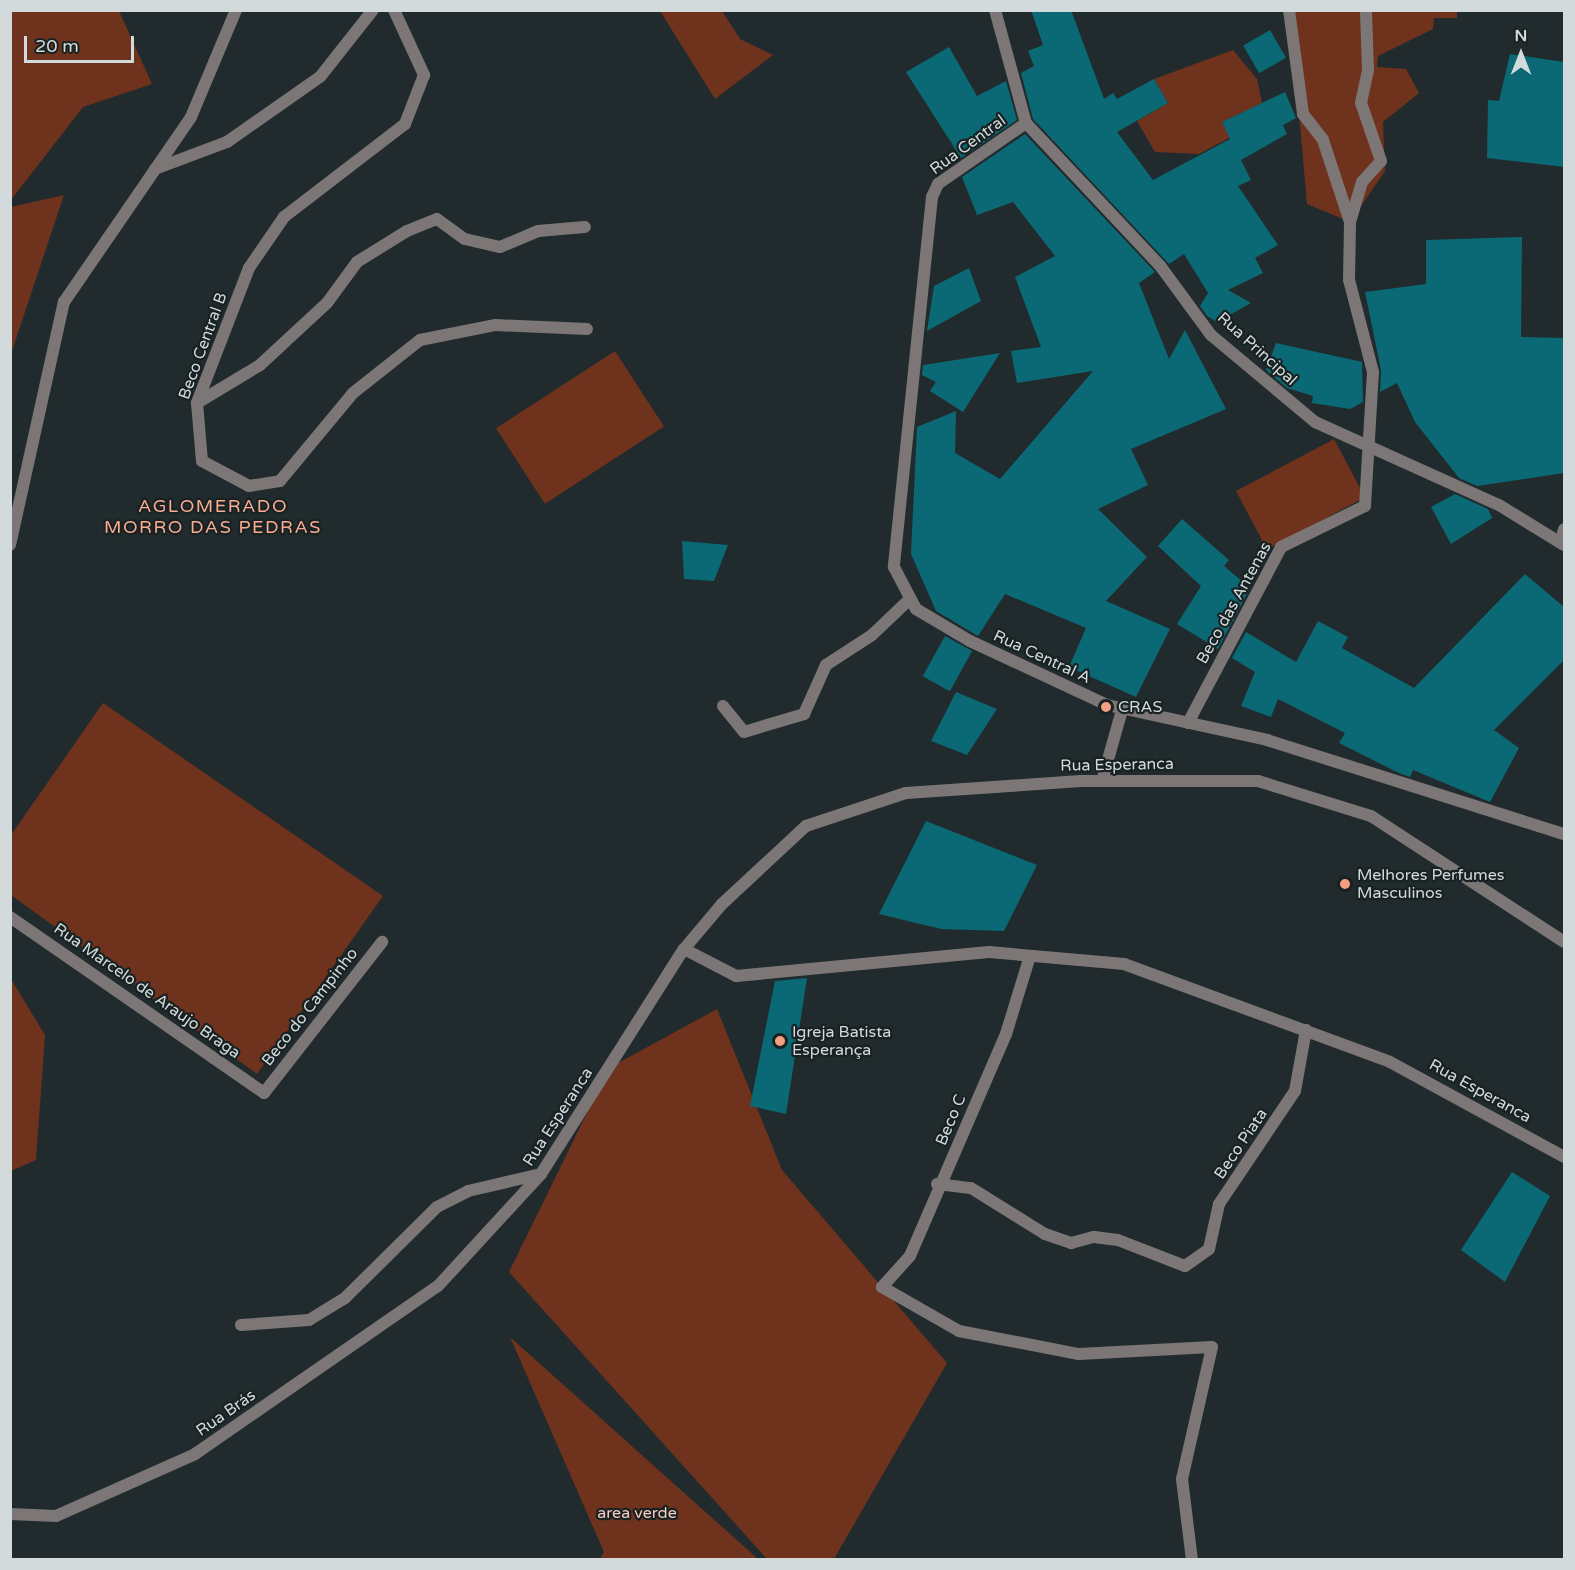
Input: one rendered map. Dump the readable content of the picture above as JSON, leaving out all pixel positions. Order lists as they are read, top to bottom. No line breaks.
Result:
{"streets":{"street":["Rua Central","Beco Central B","Rua Principal","Beco das Antenas","Rua Central A","Rua Esperanca","Rua Marcelo de Araujo Braga","Beco do Campinho","Beco C","Beco Piata","Rua Brás"]},"crossings":[["Rua Central","Rua Principal"],["Rua Central","Rua Central A"],["Rua Principal","Beco das Antenas"],["Beco das Antenas","Rua Central A"],["Rua Esperanca","Beco C"],["Rua Esperanca","Beco Piata"],["Rua Esperanca","Rua Brás"],["Rua Marcelo de Araujo Braga","Beco do Campinho"],["Beco C","Beco Piata"]],"districts":["AGLOMERADO MORRO DAS PEDRAS"],"parks":["area verde"],"places":["CRAS","Melhores Perfumes Masculinos","Igreja Batista Esperança"],"scale_bar":"20 m","north":"top"}
